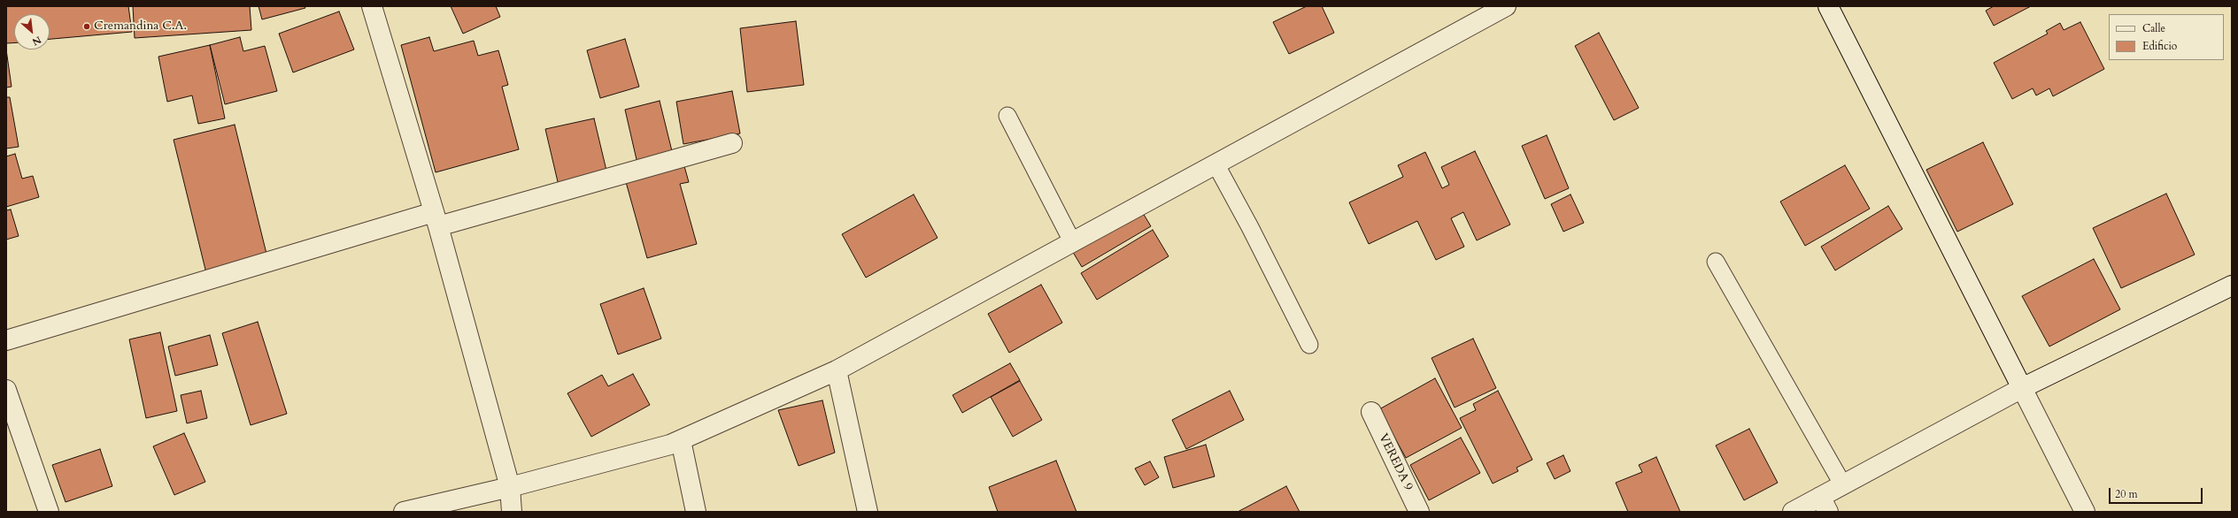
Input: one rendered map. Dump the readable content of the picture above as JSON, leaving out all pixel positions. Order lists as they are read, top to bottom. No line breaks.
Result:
{"streets":{"street":["VEREDA 9"]},"places":["Cremandina C.A."],"legend":["Calle","Edificio"],"scale_bar":"20 m","north":"bottom right"}
